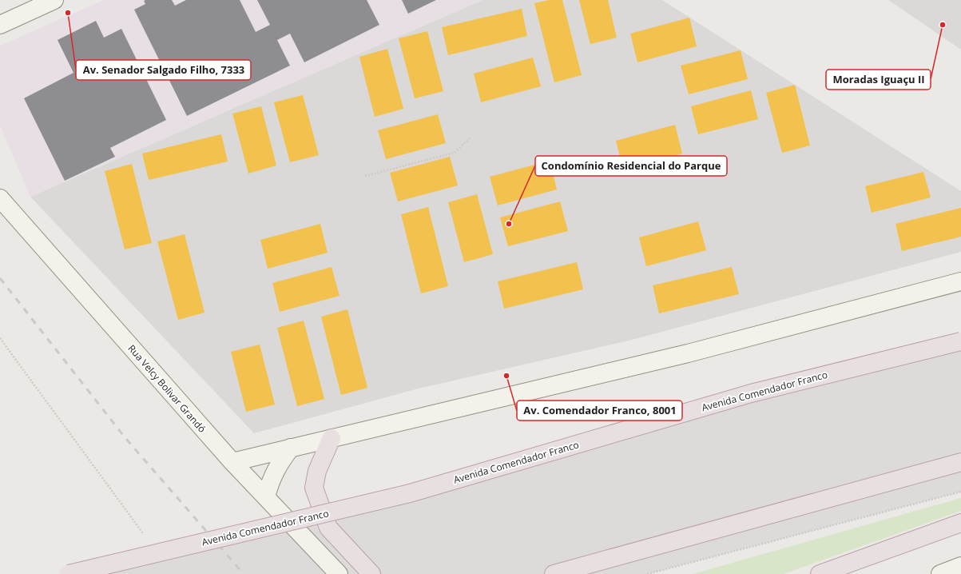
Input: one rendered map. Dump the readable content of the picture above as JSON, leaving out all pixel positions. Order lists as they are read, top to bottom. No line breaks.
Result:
{"streets":{"highway":["Avenida Comendador Franco"],"street":["Rua Velcy Bolivar Grandó"]},"places":["Av. Senador Salgado Filho, 7333","Moradas Iguaçu II","Condomínio Residencial do Parque","Av. Comendador Franco, 8001"]}
